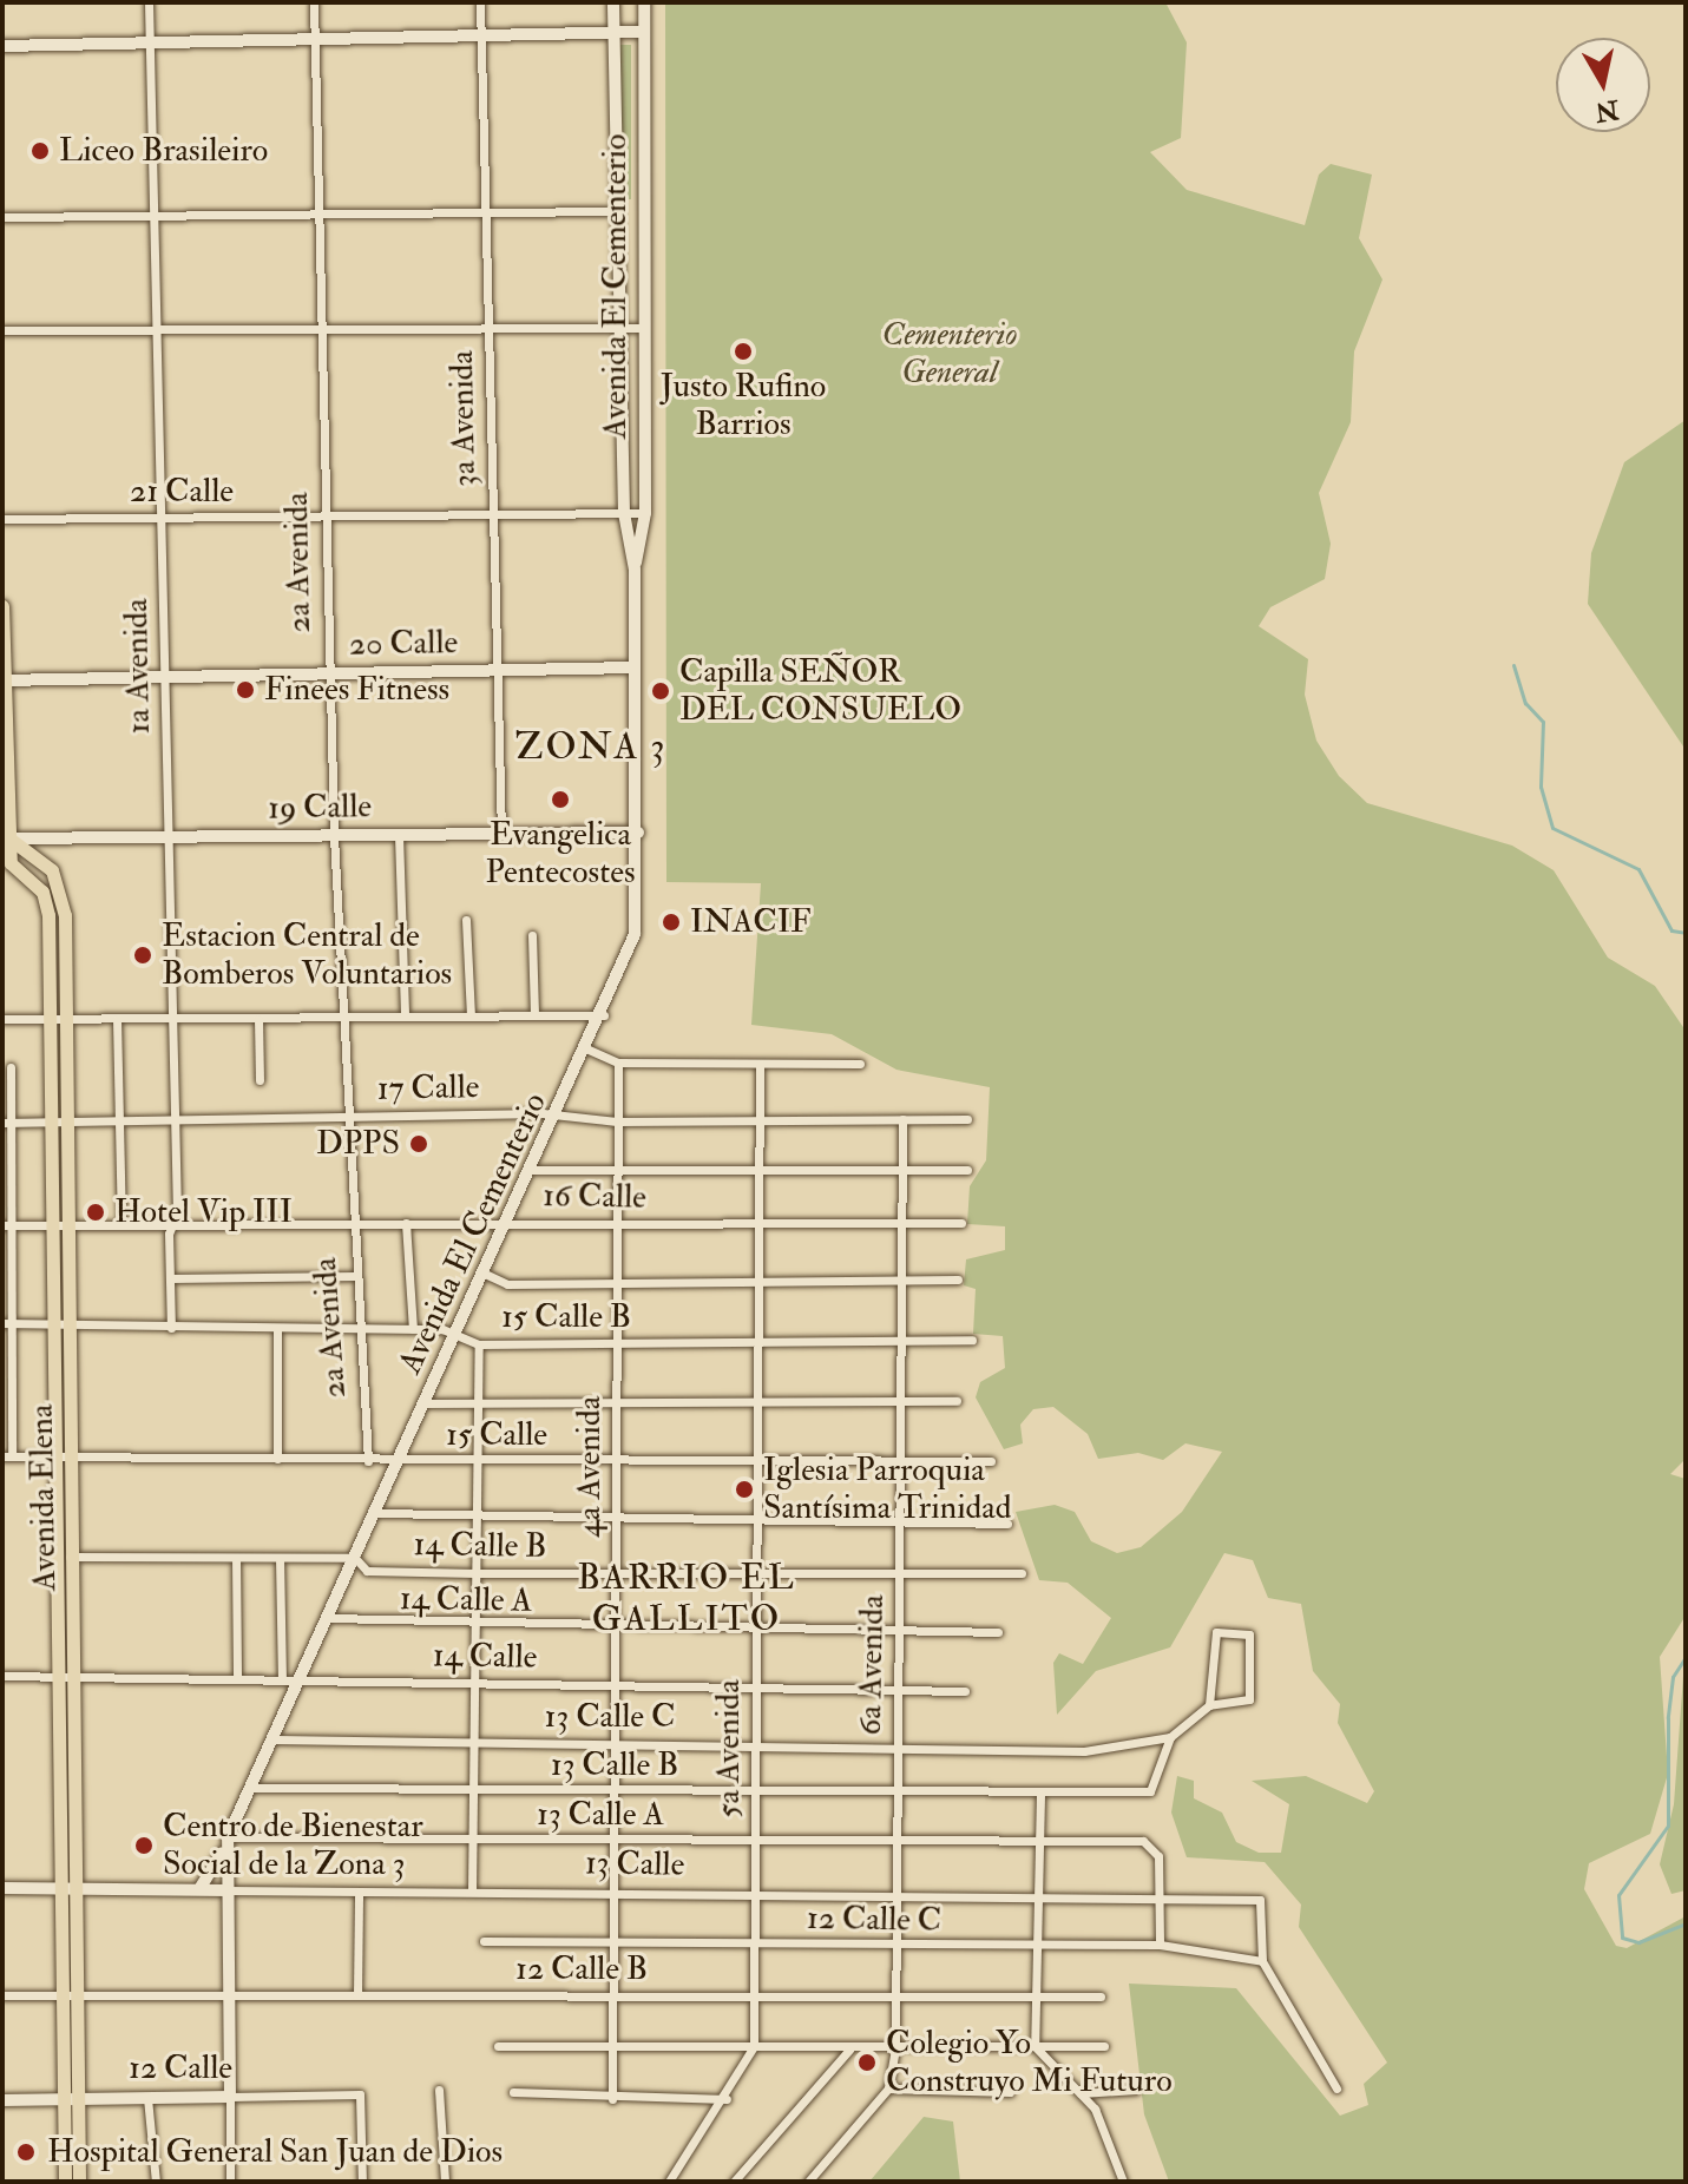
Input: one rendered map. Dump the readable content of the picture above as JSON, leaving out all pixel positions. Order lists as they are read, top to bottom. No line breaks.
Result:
{"streets":{"main road":["Avenida El Cementerio","20 Calle","19 Calle","Avenida Elena","13 Calle","12 Calle"],"street":["3a Avenida","21 Calle","2a Avenida","1a Avenida","17 Calle","16 Calle","15 Calle B","15 Calle","4a Avenida","14 Calle B","14 Calle A","14 Calle","6a Avenida","13 Calle C","5a Avenida","13 Calle B","13 Calle A","12 Calle C","12 Calle B"]},"crossings":[["Avenida El Cementerio","21 Calle"],["Avenida El Cementerio","20 Calle"],["Avenida El Cementerio","19 Calle"],["Avenida El Cementerio","17 Calle"],["Avenida El Cementerio","16 Calle"],["Avenida El Cementerio","15 Calle B"],["Avenida El Cementerio","15 Calle"],["Avenida El Cementerio","14 Calle B"],["Avenida El Cementerio","14 Calle A"],["Avenida El Cementerio","14 Calle"],["Avenida El Cementerio","13 Calle C"],["Avenida El Cementerio","13 Calle B"],["Avenida El Cementerio","13 Calle A"],["Avenida El Cementerio","13 Calle"],["3a Avenida","21 Calle"],["3a Avenida","20 Calle"],["3a Avenida","19 Calle"],["21 Calle","2a Avenida"],["21 Calle","1a Avenida"],["2a Avenida","20 Calle"],["2a Avenida","19 Calle"],["2a Avenida","17 Calle"],["2a Avenida","16 Calle"],["2a Avenida","15 Calle B"],["2a Avenida","15 Calle"],["20 Calle","1a Avenida"],["20 Calle","Avenida Elena"],["1a Avenida","19 Calle"],["1a Avenida","17 Calle"],["1a Avenida","16 Calle"],["1a Avenida","15 Calle B"],["19 Calle","Avenida Elena"],["17 Calle","4a Avenida"],["17 Calle","Avenida Elena"],["17 Calle","6a Avenida"],["17 Calle","5a Avenida"],["16 Calle","4a Avenida"],["16 Calle","Avenida Elena"],["16 Calle","6a Avenida"],["16 Calle","5a Avenida"],["15 Calle B","4a Avenida"],["15 Calle B","Avenida Elena"],["15 Calle B","6a Avenida"],["15 Calle B","5a Avenida"],["15 Calle","4a Avenida"],["15 Calle","Avenida Elena"],["15 Calle","6a Avenida"],["15 Calle","5a Avenida"],["4a Avenida","14 Calle B"],["4a Avenida","14 Calle A"],["4a Avenida","14 Calle"],["4a Avenida","13 Calle C"],["4a Avenida","13 Calle B"],["4a Avenida","13 Calle A"],["4a Avenida","13 Calle"],["4a Avenida","12 Calle C"],["4a Avenida","12 Calle B"],["Avenida Elena","14 Calle B"],["Avenida Elena","14 Calle"],["Avenida Elena","13 Calle"],["Avenida Elena","12 Calle B"],["Avenida Elena","12 Calle"],["14 Calle B","6a Avenida"],["14 Calle B","5a Avenida"],["14 Calle A","6a Avenida"],["14 Calle A","5a Avenida"],["14 Calle","6a Avenida"],["14 Calle","5a Avenida"],["6a Avenida","13 Calle C"],["6a Avenida","13 Calle B"],["6a Avenida","13 Calle A"],["6a Avenida","13 Calle"],["6a Avenida","12 Calle C"],["6a Avenida","12 Calle B"],["13 Calle C","5a Avenida"],["13 Calle C","13 Calle B"],["5a Avenida","13 Calle B"],["5a Avenida","13 Calle A"],["5a Avenida","13 Calle"],["5a Avenida","12 Calle C"],["5a Avenida","12 Calle B"],["13 Calle A","13 Calle"],["13 Calle","12 Calle C"]],"districts":["ZONA 3","BARRIO EL GALLITO"],"parks":["Cementerio General"],"places":["Liceo Brasileiro","Justo Rufino Barrios","Finees Fitness","Capilla SEÑOR DEL CONSUELO","Evangelica Pentecostes","INACIF","Estacion Central de Bomberos Voluntarios","DPPS","Hotel Vip III","Iglesia Parroquia Santísima Trinidad","Centro de Bienestar Social de la Zona 3","Colegio Yo Construyo Mi Futuro","Hospital General San Juan de Dios"],"north":"bottom"}
